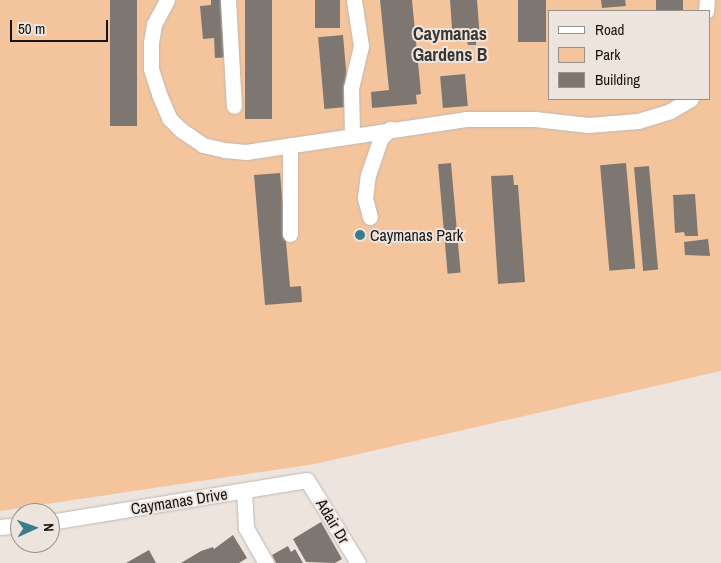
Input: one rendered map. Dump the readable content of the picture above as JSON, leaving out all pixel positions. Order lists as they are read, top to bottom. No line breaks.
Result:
{"streets":{"street":["Caymanas Drive","Adair Dr"]},"crossings":[["Caymanas Drive","Adair Dr"]],"districts":["Caymanas Gardens B"],"places":["Caymanas Park"],"legend":["Road","Park","Building"],"scale_bar":"50 m","north":"right"}
